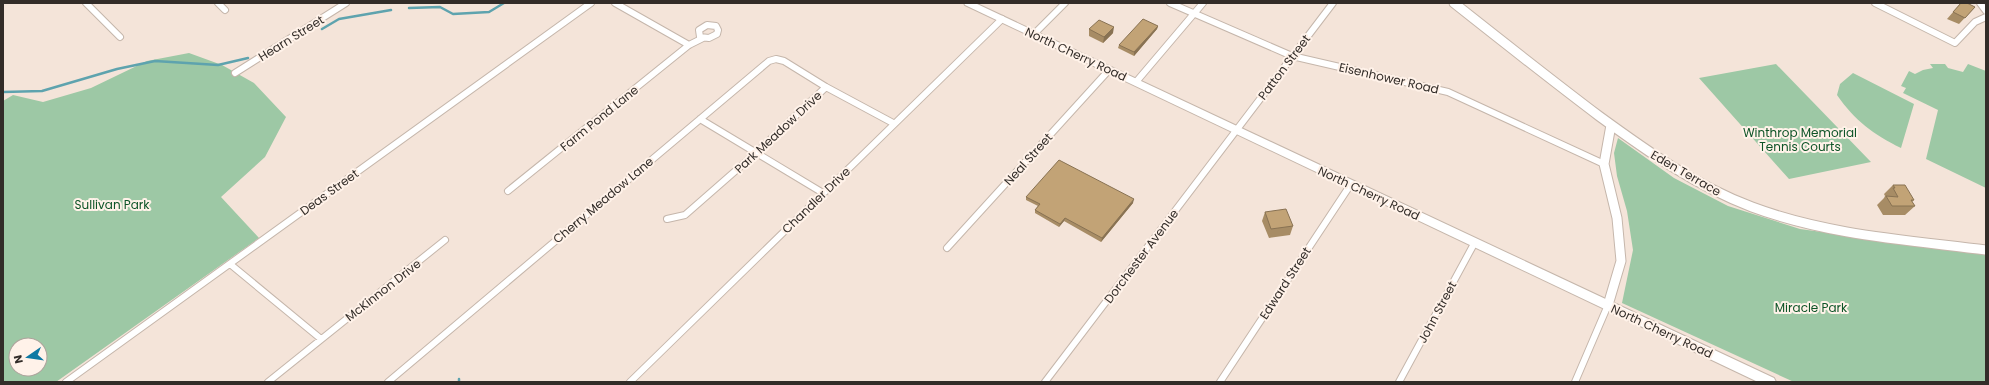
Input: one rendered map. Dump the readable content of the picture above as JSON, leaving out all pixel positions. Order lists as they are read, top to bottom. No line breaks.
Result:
{"streets":{"main road":["North Cherry Road"],"street":["Hearn Street","Patton Street","Eisenhower Road","Farm Pond Lane","Park Meadow Drive","Neal Street","Eden Terrace","Deas Street","Cherry Meadow Lane","Chandler Drive","Dorchester Avenue","Edward Street","McKinnon Drive","John Street"]},"crossings":[["North Cherry Road","Patton Street"],["North Cherry Road","Neal Street"],["North Cherry Road","Chandler Drive"],["North Cherry Road","Dorchester Avenue"],["North Cherry Road","Edward Street"],["North Cherry Road","John Street"],["Patton Street","Eisenhower Road"],["Patton Street","Dorchester Avenue"],["Park Meadow Drive","Cherry Meadow Lane"],["Park Meadow Drive","Chandler Drive"]],"parks":["Winthrop Memorial Tennis Courts","Sullivan Park","Miracle Park"],"north":"left"}
